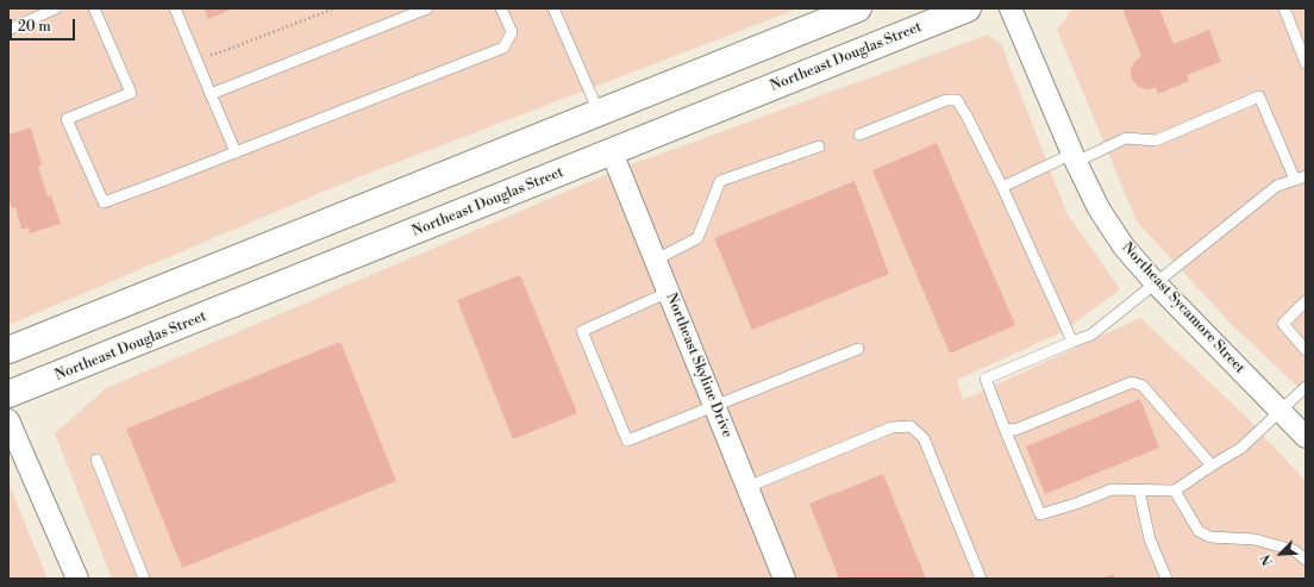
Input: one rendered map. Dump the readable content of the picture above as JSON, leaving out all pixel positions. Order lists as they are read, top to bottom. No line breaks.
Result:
{"streets":{"main road":["Northeast Douglas Street"],"street":["Northeast Sycamore Street","Northeast Skyline Drive"]},"crossings":[["Northeast Douglas Street","Northeast Skyline Drive"]],"scale_bar":"20 m","north":"bottom left"}
